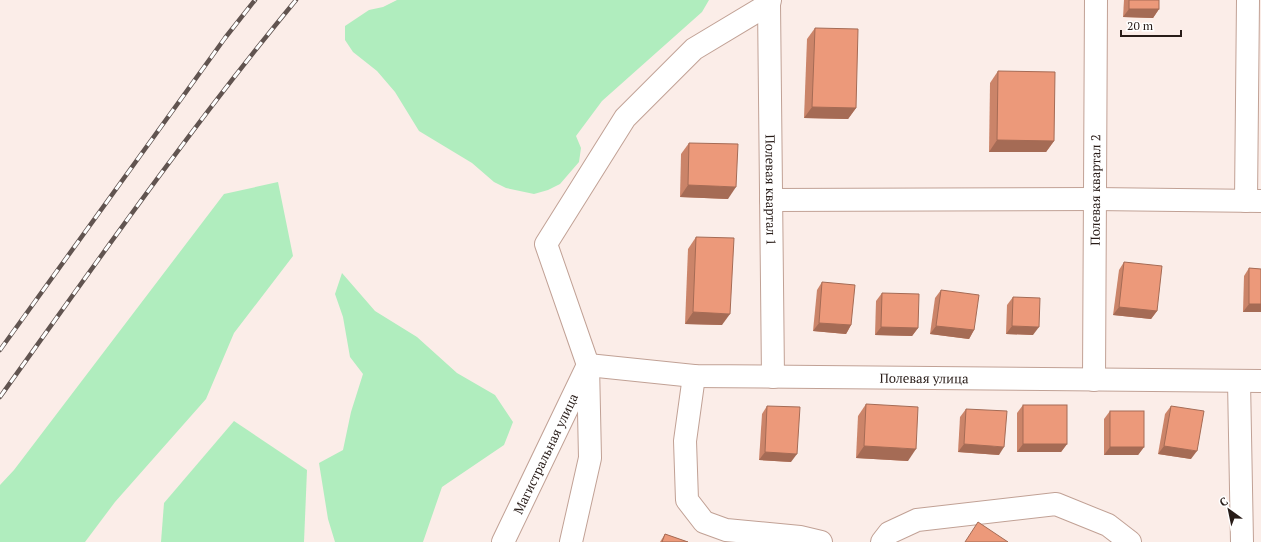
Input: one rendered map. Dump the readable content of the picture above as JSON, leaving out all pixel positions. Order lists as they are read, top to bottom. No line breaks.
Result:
{"streets":{"street":["Полевая квартал 1","Полевая квартал 2","Полевая улица","Магистральная улица"]},"crossings":[["Полевая квартал 1","Полевая улица"],["Полевая квартал 2","Полевая улица"],["Полевая улица","Магистральная улица"]],"scale_bar":"20 m","north":"top left"}
